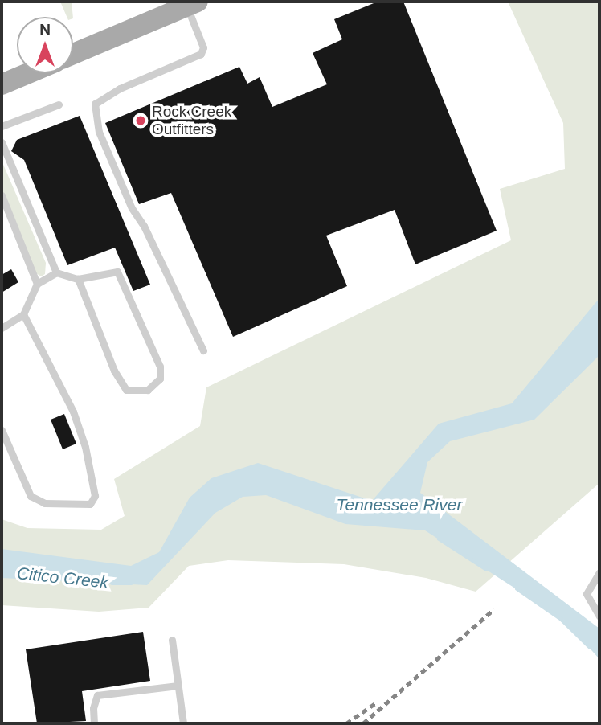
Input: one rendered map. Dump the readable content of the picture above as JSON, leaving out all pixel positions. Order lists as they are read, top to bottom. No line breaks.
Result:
{"water":["Tennessee River","Citico Creek"],"places":["Rock Creek Outfitters"],"north":"top"}
